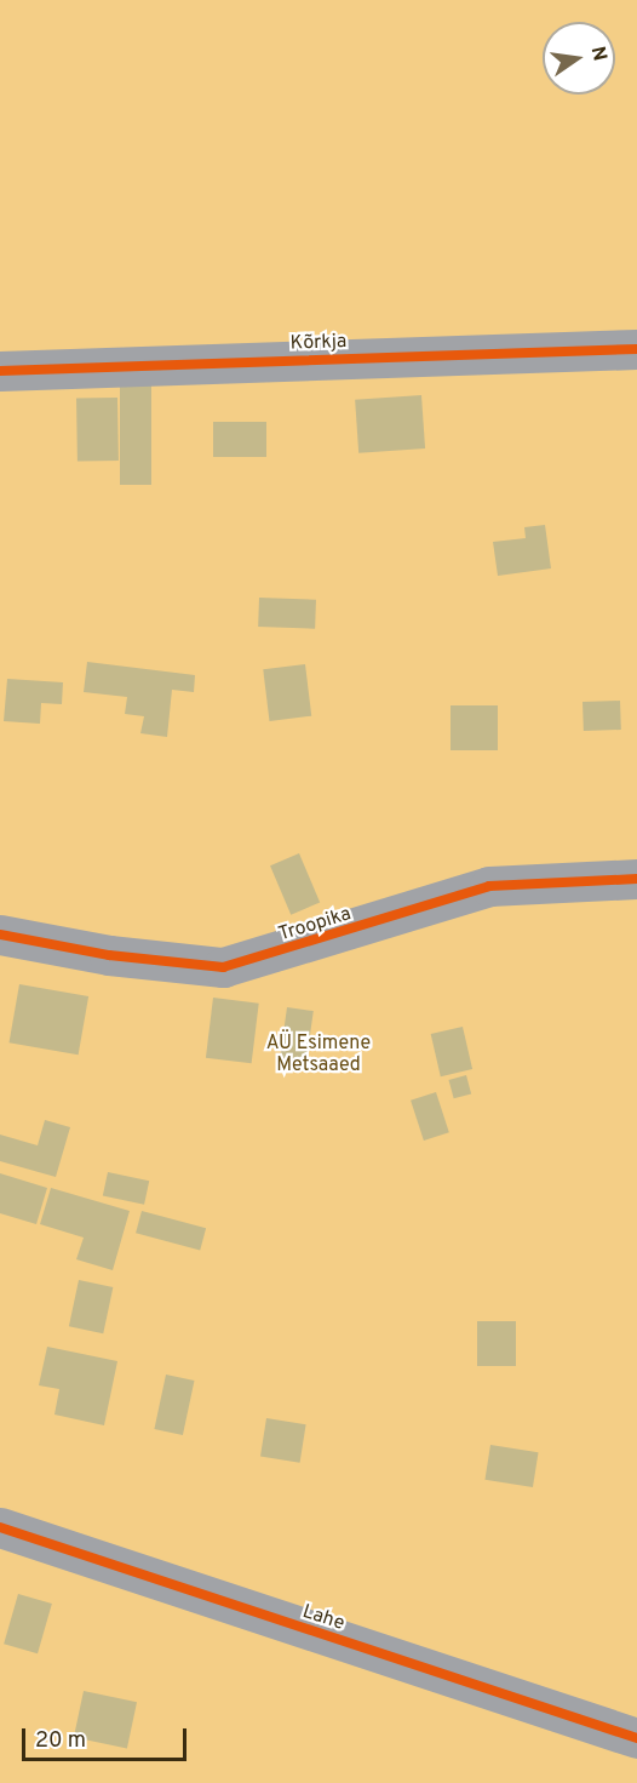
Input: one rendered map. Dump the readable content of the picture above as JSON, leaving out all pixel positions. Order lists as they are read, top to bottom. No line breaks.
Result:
{"streets":{"street":["Kõrkja","Troopika","Lahe"]},"parks":["AÜ Esimene Metsaaed"],"scale_bar":"20 m","north":"right"}
